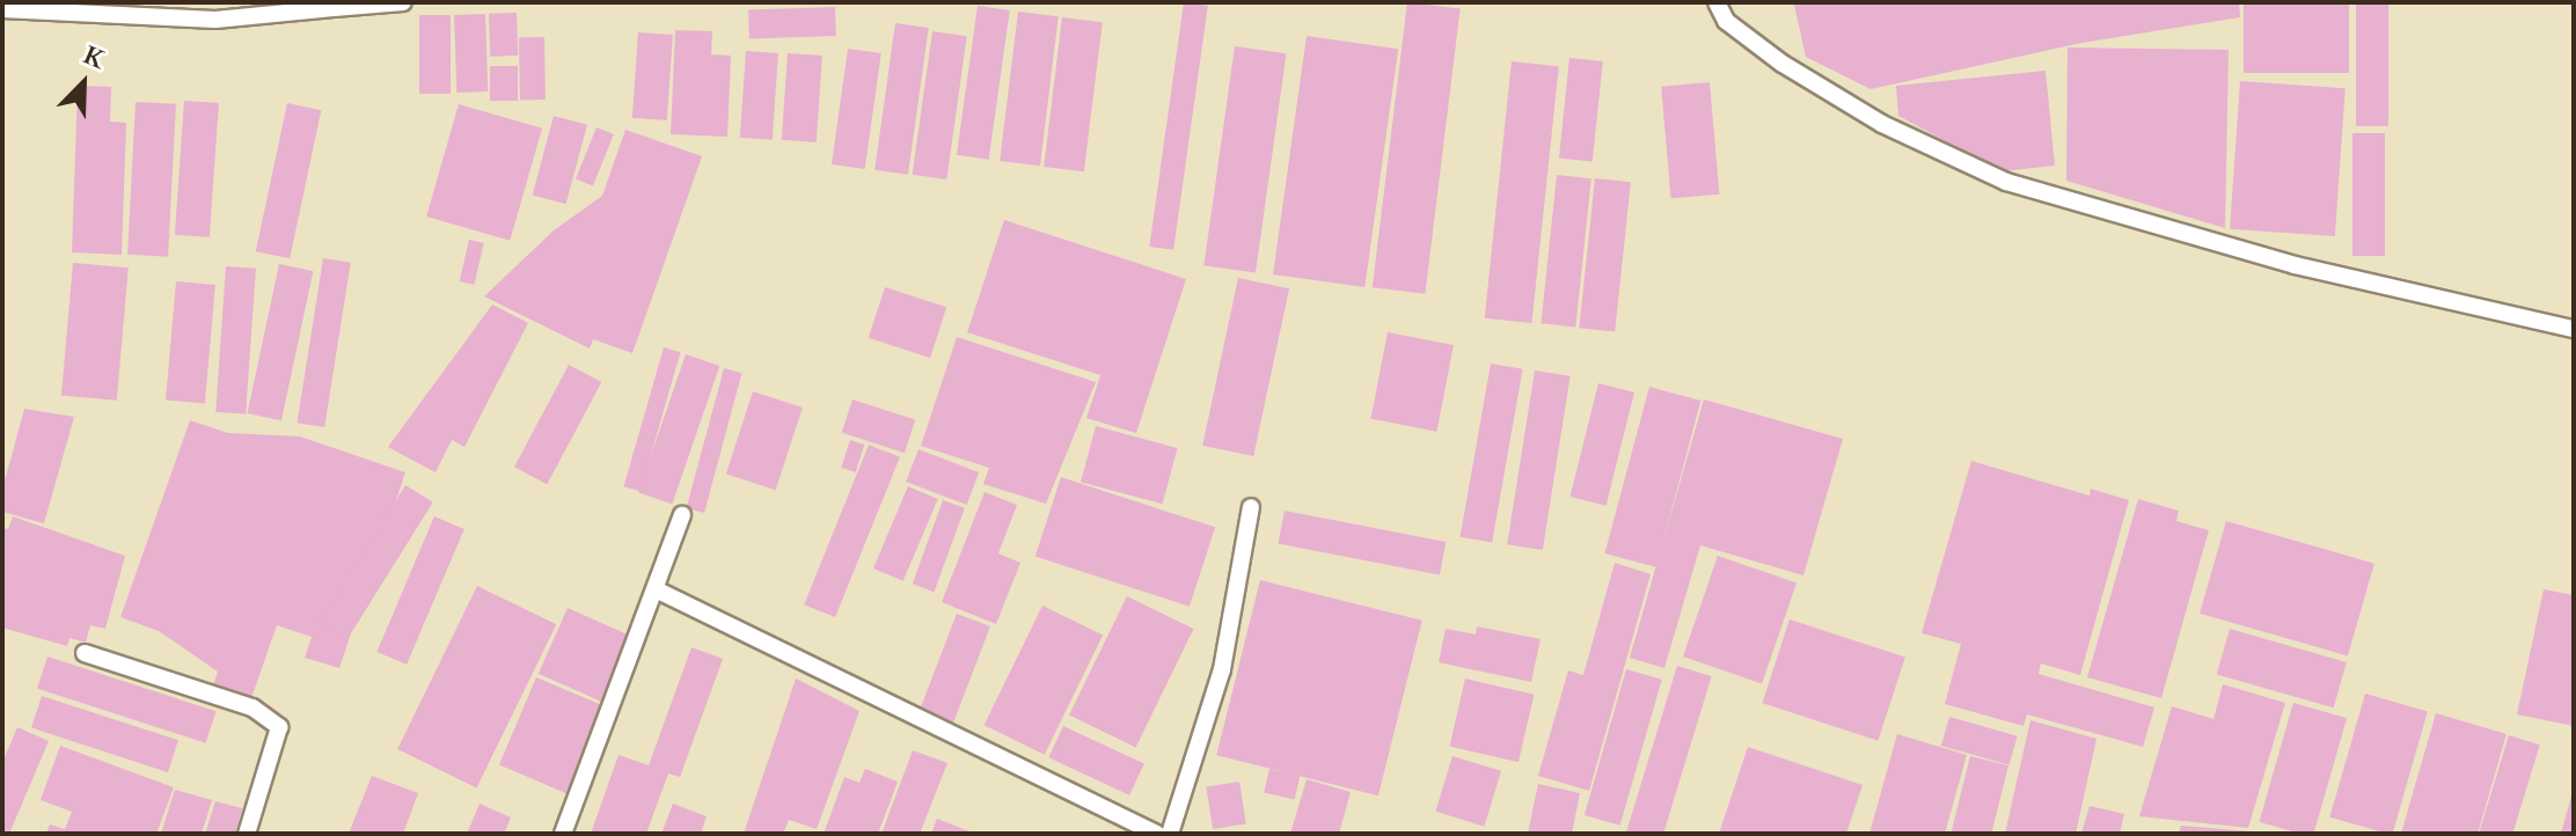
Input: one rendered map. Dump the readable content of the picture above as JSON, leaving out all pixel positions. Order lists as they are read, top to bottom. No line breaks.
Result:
{"north":"top right"}
